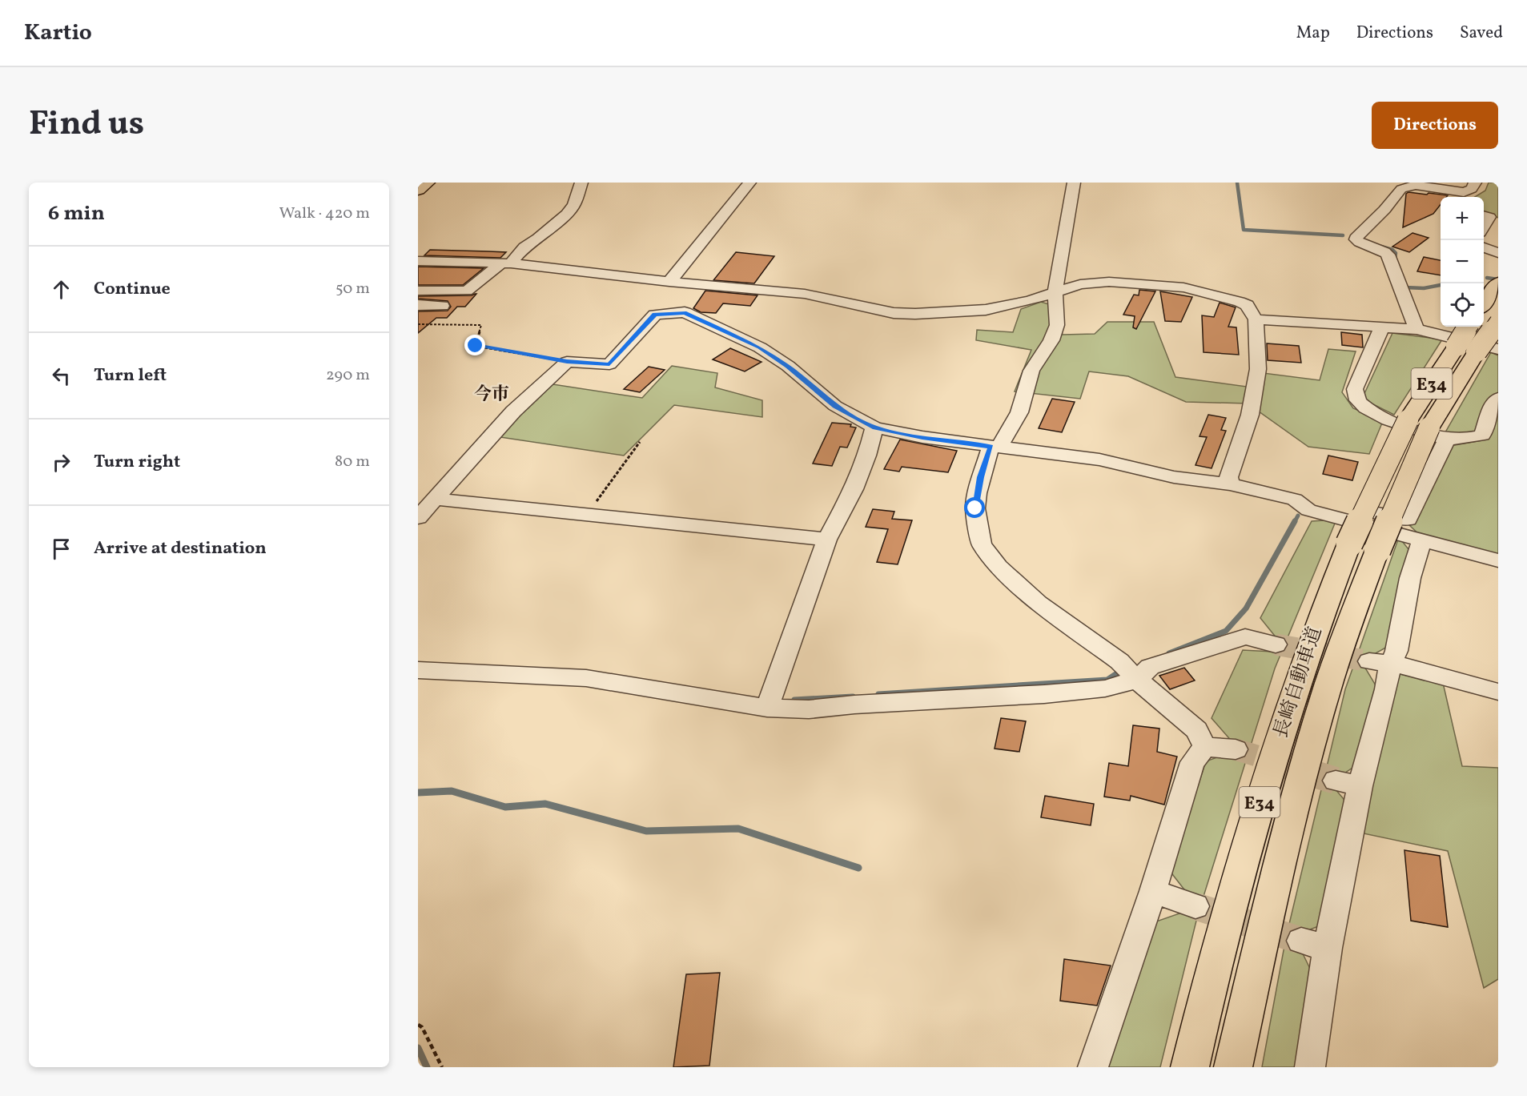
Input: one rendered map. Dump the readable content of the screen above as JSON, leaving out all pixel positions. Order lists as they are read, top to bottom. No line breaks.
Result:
{"streets":{"main road":["E34","長崎自動車道"]},"districts":["今市"],"page":{"header":"Kartio","nav":["Map","Directions","Saved"],"title":"Find us","buttons":"Directions","heading":["6 min","Walk · 420 m"],"map_buttons":["+","−"],"list":[["Continue","50 m"],["Turn left","290 m"],["Turn right","80 m"],"Arrive at destination"]}}
